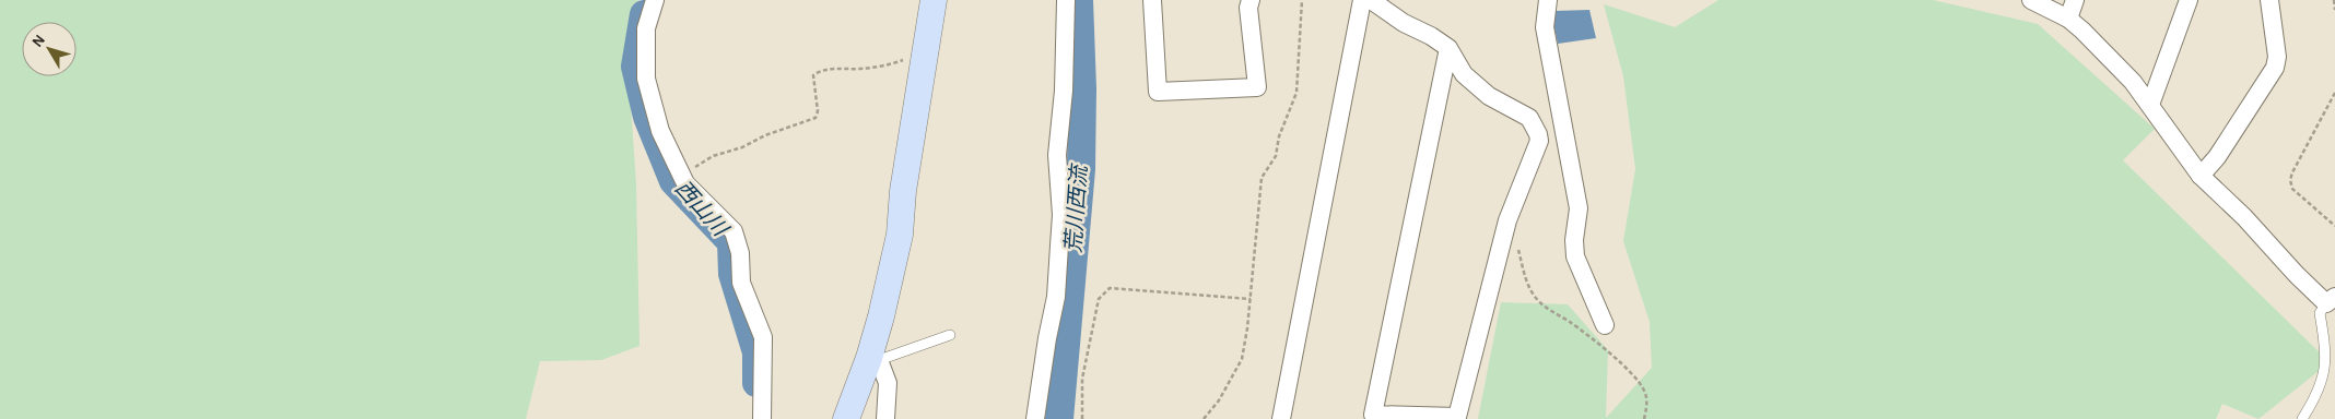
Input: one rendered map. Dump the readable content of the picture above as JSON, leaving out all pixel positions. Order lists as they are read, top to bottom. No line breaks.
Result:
{"water":["西山川","荒川西流"],"north":"top left"}
